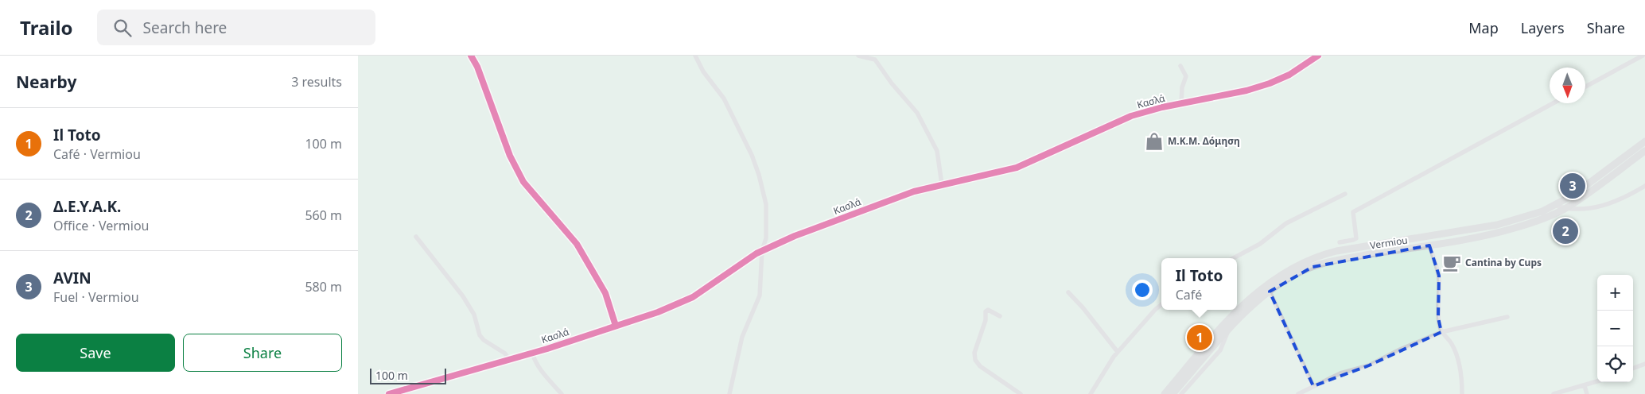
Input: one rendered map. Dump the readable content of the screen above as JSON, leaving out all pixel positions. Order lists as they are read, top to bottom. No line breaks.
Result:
{"streets":{"main road":["Vermiou"],"street":["Κασλά"]},"places":{"shop":["Μ.Κ.Μ. Δόμηση"],"cafe":["Cantina by Cups"]},"scale_bar":"100 m","north":"bottom","page":{"header":"Trailo","search":"Search here","nav":["Map","Layers","Share"],"heading":["Nearby","3 results"],"list":[{"mark":"1","name":"Il Toto","note":"Café · Vermiou","value":"100 m"},{"mark":"2","name":"Δ.Ε.Υ.Α.Κ.","note":"Office · Vermiou","value":"560 m"},{"mark":"3","name":"AVIN","note":"Fuel · Vermiou","value":"580 m"}],"pins":["3","2","1"],"popup":["Il Toto","Café"],"map_buttons":["+","−"],"buttons":["Save","Share"],"scale":"100 m"}}
